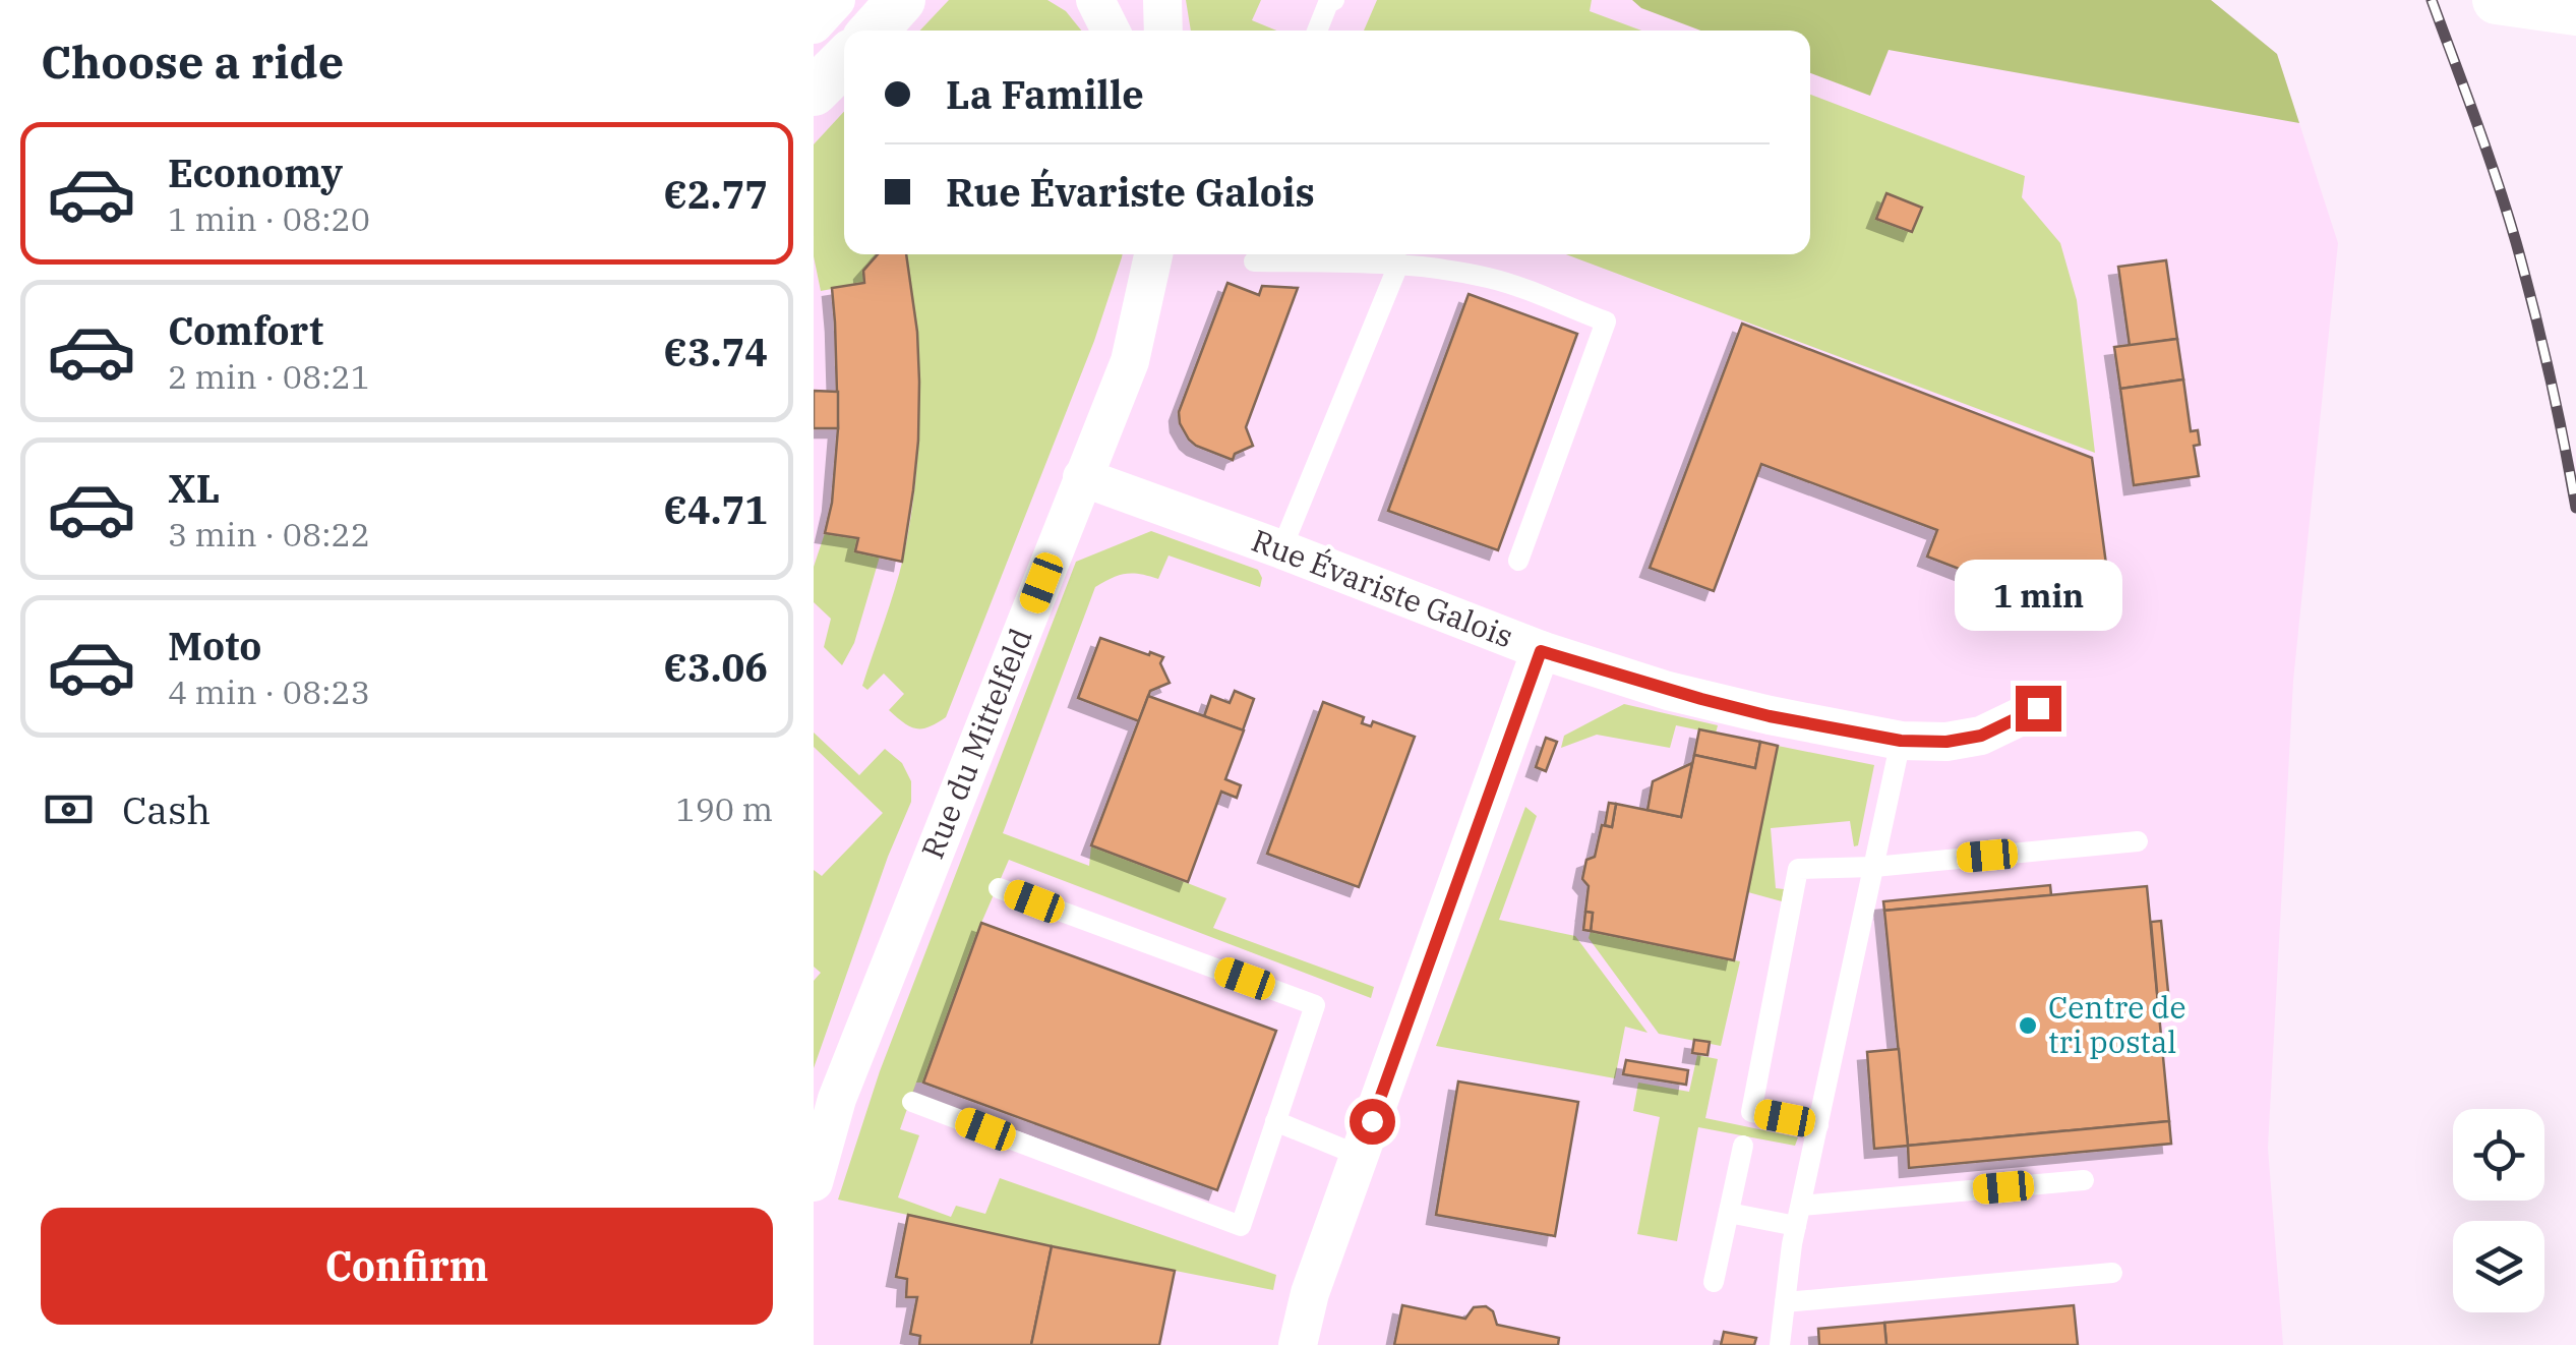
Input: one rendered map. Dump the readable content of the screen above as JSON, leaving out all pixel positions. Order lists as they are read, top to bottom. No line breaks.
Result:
{"streets":{"street":["Rue Évariste Galois","Rue du Mittelfeld"]},"crossings":[["Rue Évariste Galois","Rue du Mittelfeld"]],"places":["Centre de tri postal"],"page":{"heading":"Choose a ride","banner":["La Famille","Rue Évariste Galois"],"list":[{"name":"Economy","note":"1 min · 08:20","value":"€2.77"},{"name":"Comfort","note":"2 min · 08:21","value":"€3.74"},{"name":"XL","note":"3 min · 08:22","value":"€4.71"},{"name":"Moto","note":"4 min · 08:23","value":"€3.06"}],"bubble":"1 min","pay":["Cash","190 m"],"buttons":"Confirm"}}
